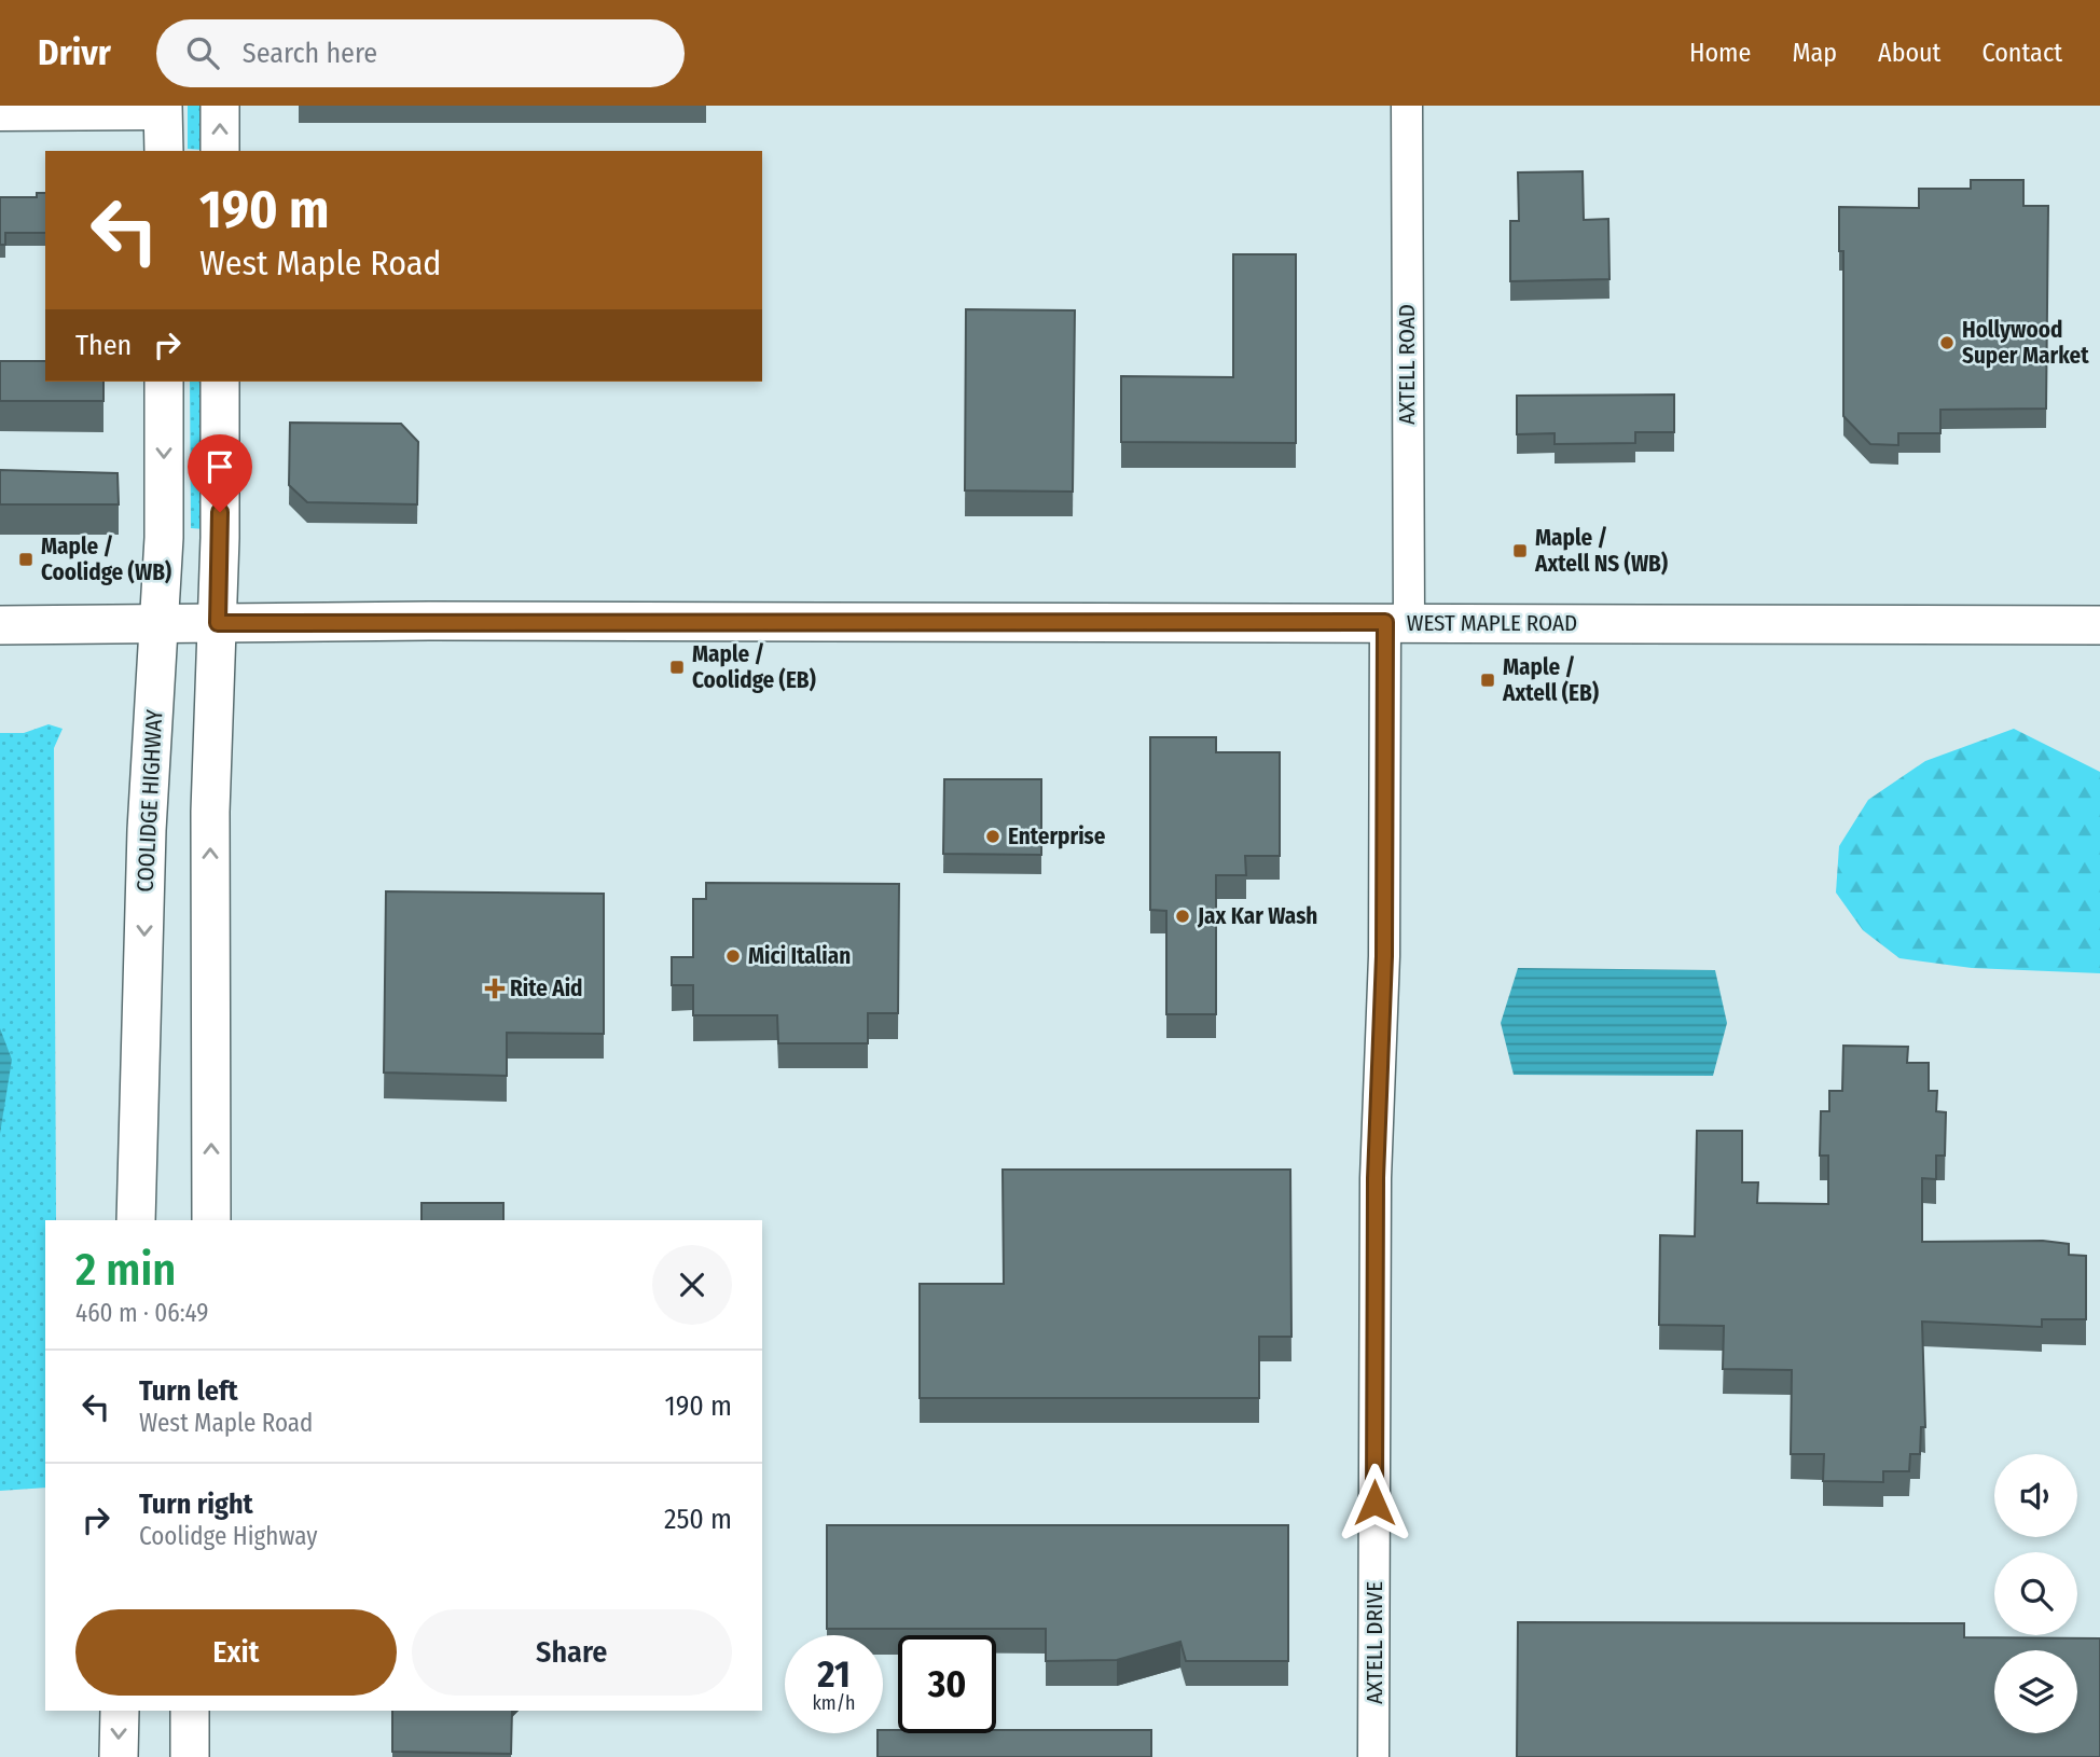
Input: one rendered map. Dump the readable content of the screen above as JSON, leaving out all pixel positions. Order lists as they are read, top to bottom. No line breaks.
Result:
{"streets":{"main road":["WEST MAPLE ROAD","COOLIDGE HIGHWAY"],"street":["AXTELL ROAD","AXTELL DRIVE"]},"crossings":[["AXTELL ROAD","WEST MAPLE ROAD"],["AXTELL ROAD","AXTELL DRIVE"],["WEST MAPLE ROAD","COOLIDGE HIGHWAY"],["WEST MAPLE ROAD","AXTELL DRIVE"]],"places":{"other":["Hollywood Super Market","Enterprise","Jax Kar Wash","Mici Italian"],"transit":["Maple / Axtell NS (WB)","Maple / Coolidge (WB)","Maple / Coolidge (EB)","Maple / Axtell (EB)"],"health":["Rite Aid"]},"page":{"header":"Drivr","search":"Search here","nav":["Home","Map","About","Contact"],"turn":["190 m","West Maple Road"],"then":"Then","heading":["2 min","460 m · 06:49"],"list":[{"name":"Turn left","note":"West Maple Road","value":"190 m"},{"name":"Turn right","note":"Coolidge Highway","value":"250 m"}],"buttons":["Exit","Share"],"speed":"21 km/h","limit":"30"}}
